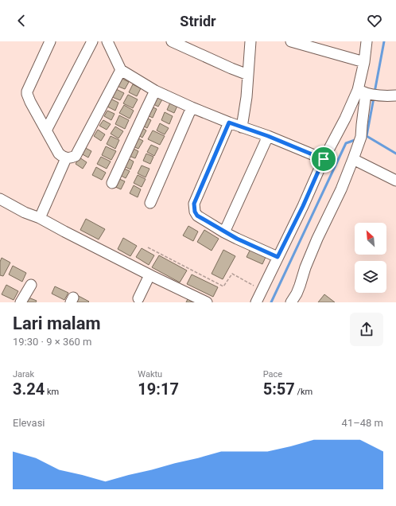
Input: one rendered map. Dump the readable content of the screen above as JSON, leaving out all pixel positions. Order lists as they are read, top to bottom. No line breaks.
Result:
{"north":"top left","page":{"header":"Stridr","heading":["Lari malam","19:30 · 9 × 360 m"],"stats":[["Jarak","3.24 km"],["Waktu","19:17"],["Pace","5:57 /km"]],"chart":["Elevasi","41–48 m"]}}
